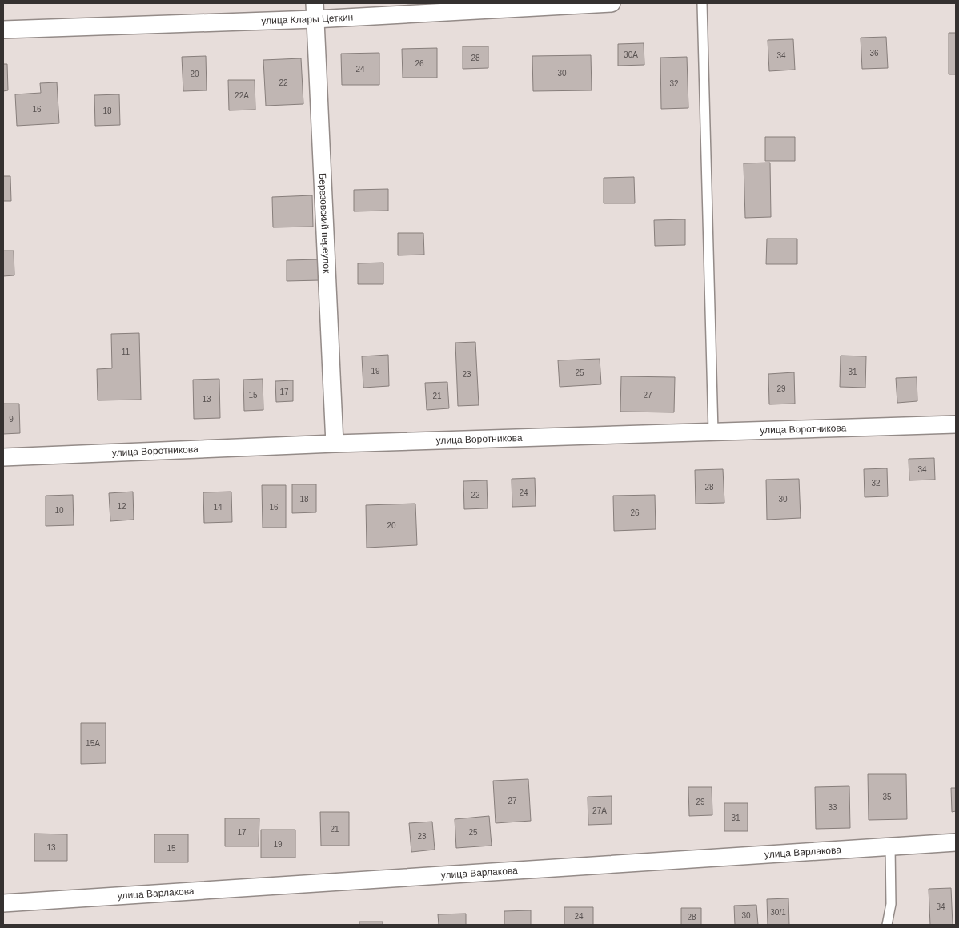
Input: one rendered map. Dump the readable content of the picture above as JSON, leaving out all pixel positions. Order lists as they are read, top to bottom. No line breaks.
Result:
{"streets":{"street":["улица Клары Цеткин","Березовский переулок","улица Воротникова","улица Варлакова"]},"crossings":[["улица Клары Цеткин","Березовский переулок"],["Березовский переулок","улица Воротникова"]],"house_numbers":["36","30А","34","28","26","24","30","20","22","32","22А","16","18","11","19","31","25","23","29","17","15","27","21","13","9","34","32","28","24","22","18","30","12","14","16","10","26","20","15А","35","27","29","33","27А","31","21","17","25","23","19","13","15","34","30/1","30","24","28"]}
